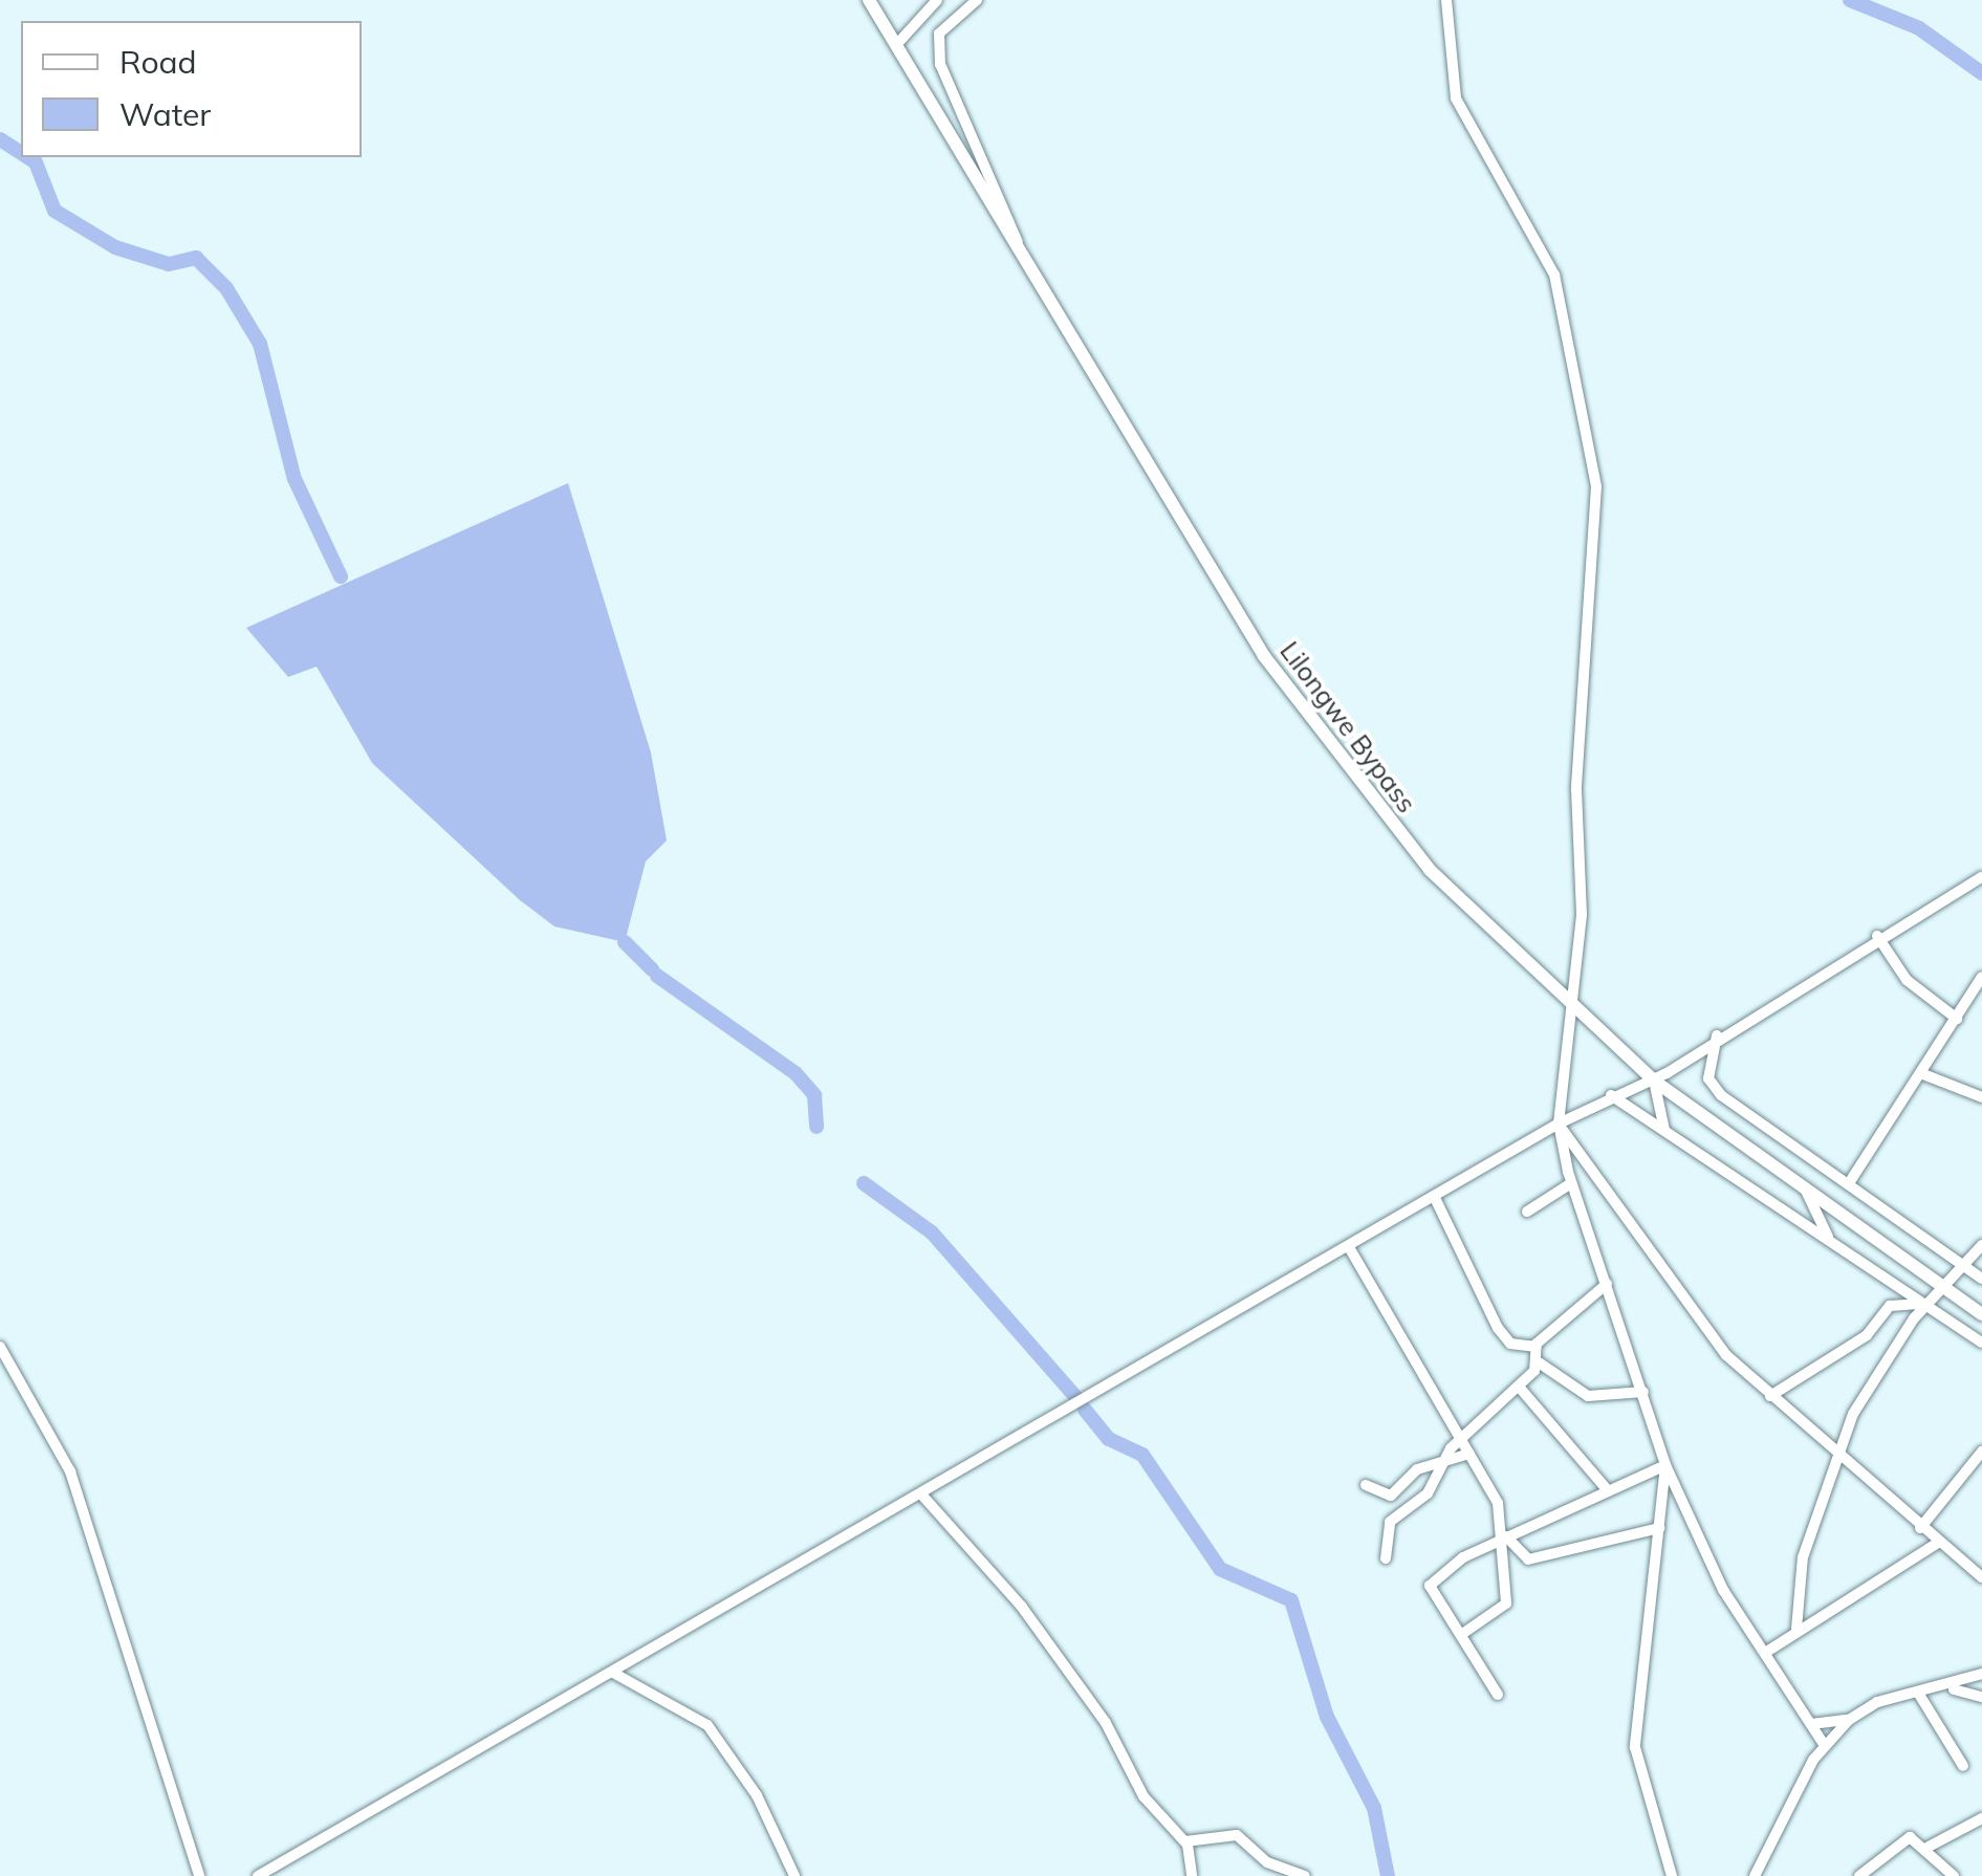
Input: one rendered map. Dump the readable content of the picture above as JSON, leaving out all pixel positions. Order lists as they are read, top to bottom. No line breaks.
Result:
{"streets":{"main road":["Lilongwe Bypass"]},"legend":["Road","Water"]}
